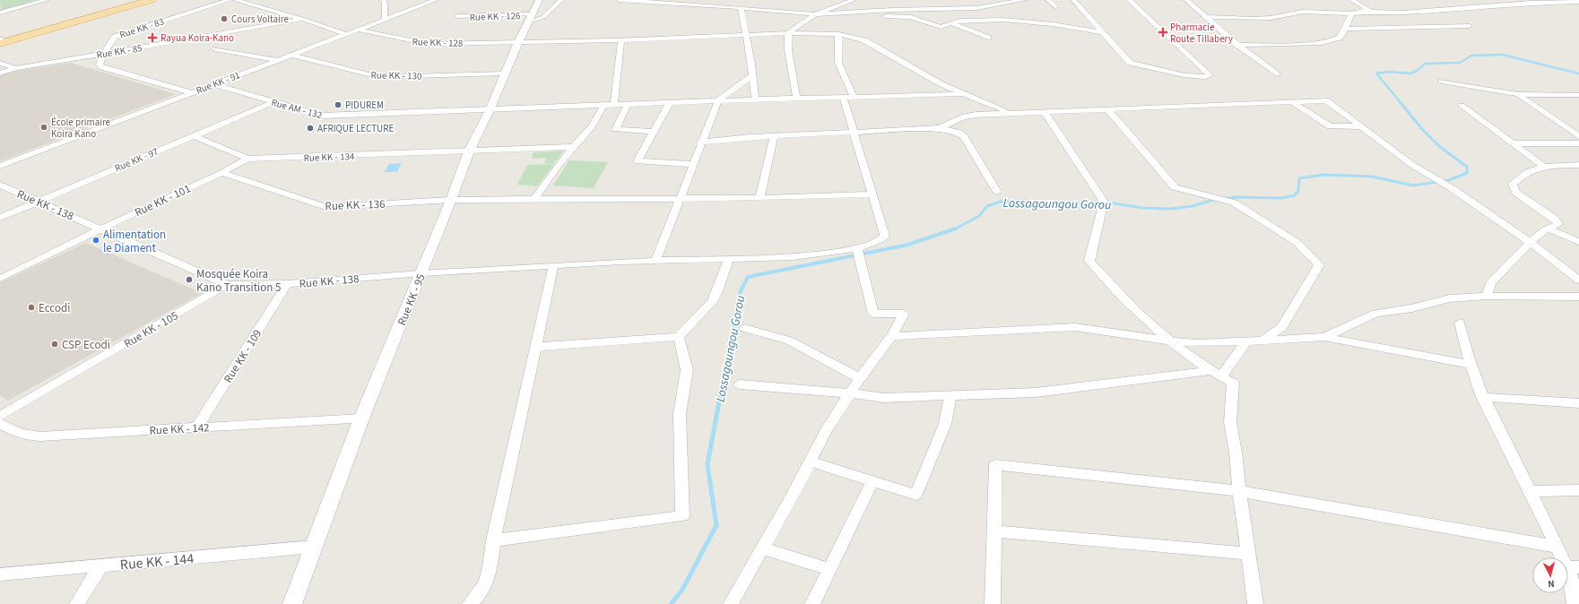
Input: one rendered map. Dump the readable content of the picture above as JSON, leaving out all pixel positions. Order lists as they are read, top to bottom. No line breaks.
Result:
{"streets":{"street":["Rue KK - 126","Rue KK - 83","Rue KK - 128","Rue KK - 85","Rue KK - 130","Rue KK - 91","Rue AM - 132","Rue KK - 134","Rue KK - 97","Rue KK - 101","Rue KK - 138","Rue KK - 136","Rue KK - 95","Rue KK - 105","Rue KK - 109","Rue KK - 142","Rue KK - 144"]},"crossings":[["Rue KK - 126","Rue KK - 95"],["Rue KK - 83","Rue KK - 85"],["Rue KK - 128","Rue KK - 91"],["Rue KK - 128","Rue AM - 132"],["Rue KK - 128","Rue KK - 95"],["Rue KK - 130","Rue KK - 91"],["Rue KK - 130","Rue KK - 95"],["Rue KK - 91","Rue AM - 132"],["Rue AM - 132","Rue KK - 97"],["Rue AM - 132","Rue KK - 95"],["Rue KK - 134","Rue KK - 97"],["Rue KK - 134","Rue KK - 101"],["Rue KK - 134","Rue KK - 95"],["Rue KK - 97","Rue KK - 138"],["Rue KK - 101","Rue KK - 138"],["Rue KK - 101","Rue KK - 136"],["Rue KK - 138","Rue KK - 136"],["Rue KK - 138","Rue KK - 95"],["Rue KK - 138","Rue KK - 105"],["Rue KK - 138","Rue KK - 109"],["Rue KK - 136","Rue KK - 95"],["Rue KK - 95","Rue KK - 142"],["Rue KK - 95","Rue KK - 144"],["Rue KK - 109","Rue KK - 142"]],"water":["Lossagoungou Gorou"],"places":{"other":["Cours Voltaire","PIDUREM","École primaire Koira Kano","AFRIQUE LECTURE","Alimentation le Diament","Mosquée Koira Kano Transition 5","Eccodi","CSP Ecodi"],"health":["Pharmacie Route Tillabery","Rayua Koira-Kano"]},"north":"bottom"}
